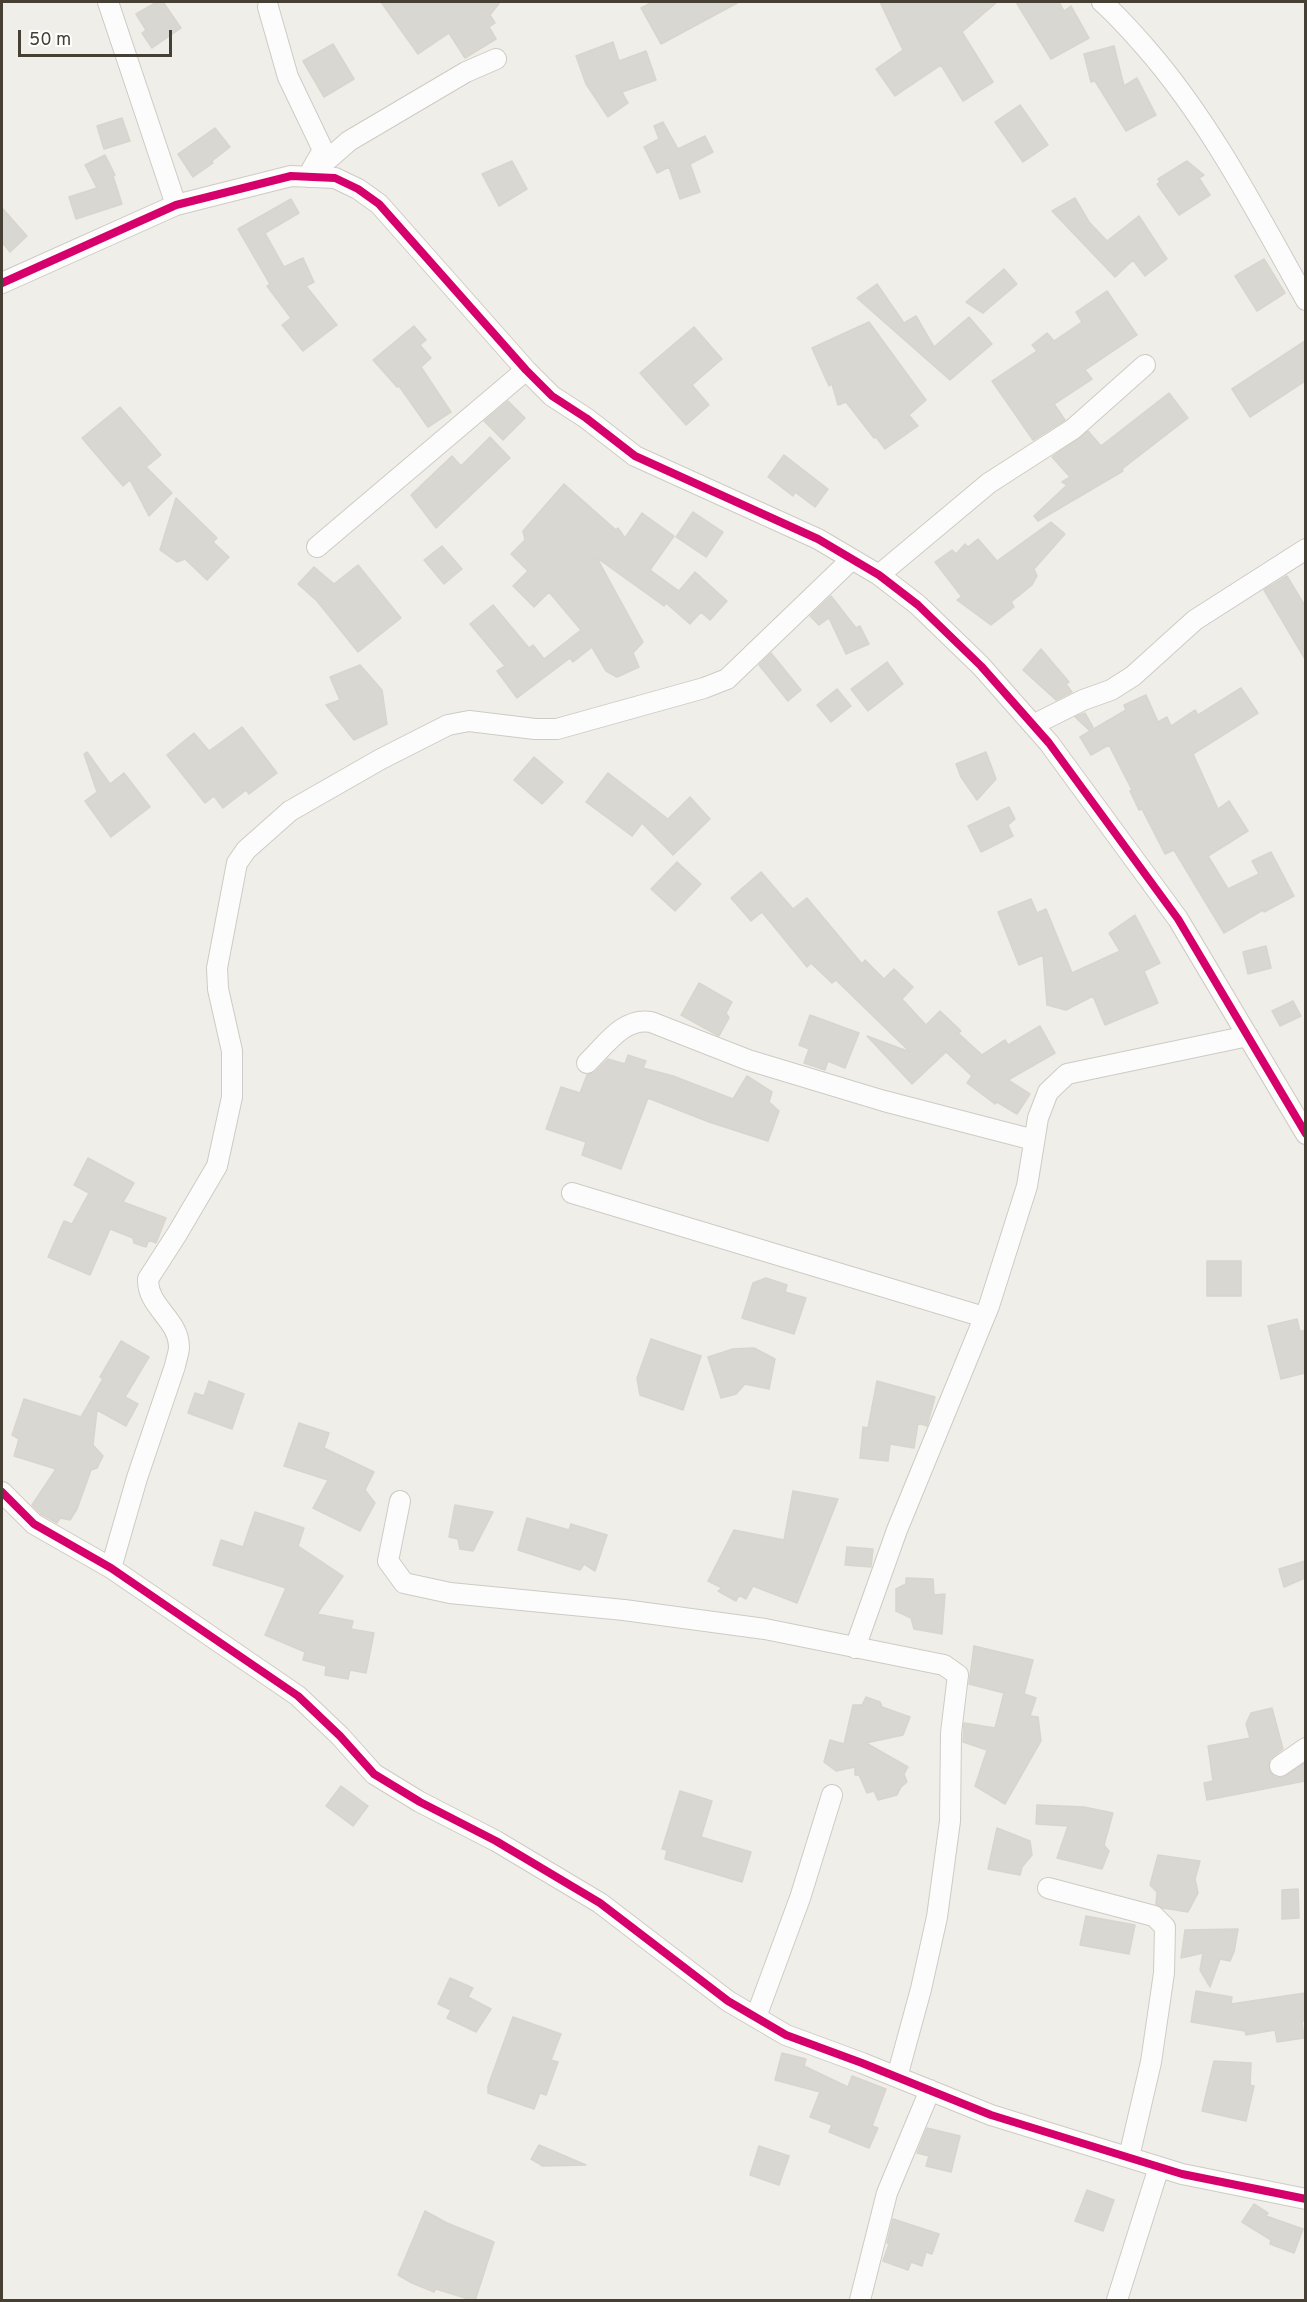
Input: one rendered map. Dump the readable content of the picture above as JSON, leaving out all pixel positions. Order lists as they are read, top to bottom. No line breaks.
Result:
{"scale_bar":"50 m"}
